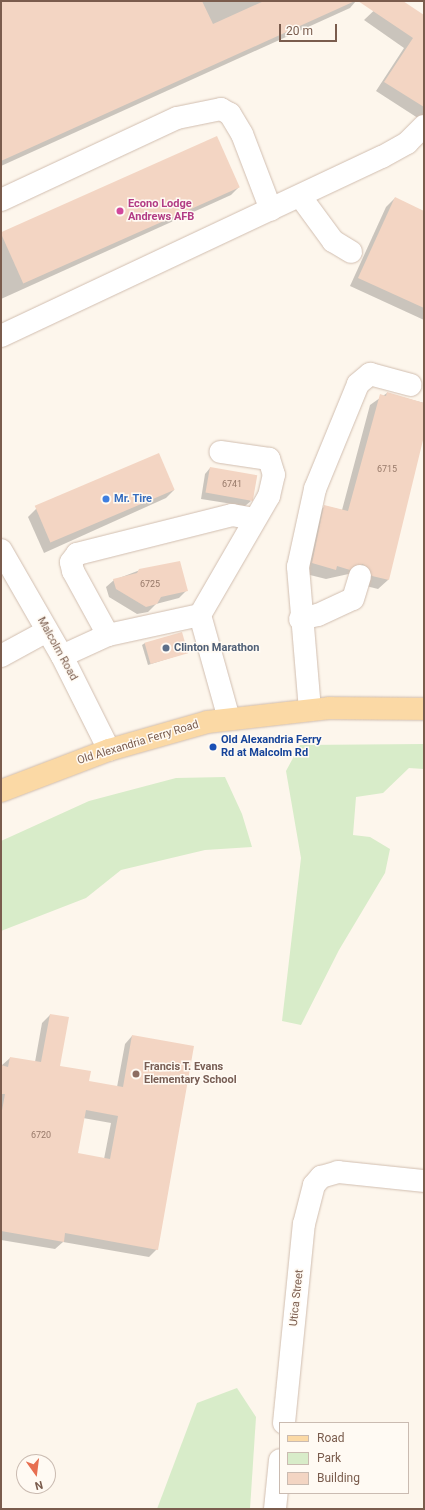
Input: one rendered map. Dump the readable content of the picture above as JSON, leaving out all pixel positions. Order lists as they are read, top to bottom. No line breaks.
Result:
{"streets":{"main road":["Old Alexandria Ferry Road"],"street":["Malcolm Road","Utica Street"]},"crossings":[["Malcolm Road","Old Alexandria Ferry Road"]],"places":["Econo Lodge Andrews AFB","Mr. Tire","Clinton Marathon","Old Alexandria Ferry Rd at Malcolm Rd","Francis T. Evans Elementary School"],"house_numbers":["6715","6741","6725","6720"],"legend":["Road","Park","Building"],"scale_bar":"20 m","north":"bottom"}
